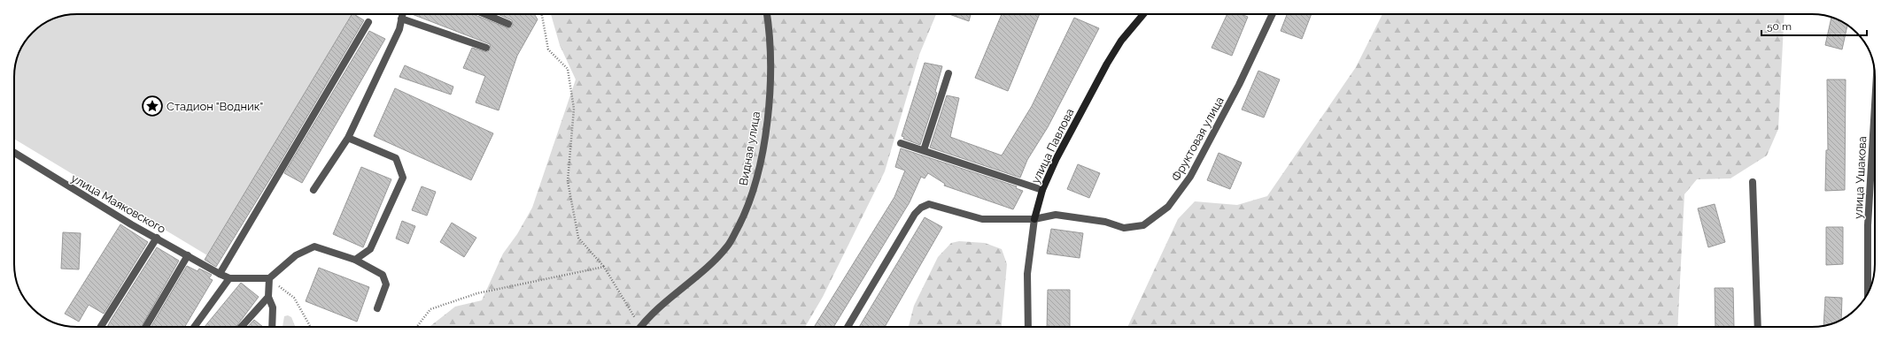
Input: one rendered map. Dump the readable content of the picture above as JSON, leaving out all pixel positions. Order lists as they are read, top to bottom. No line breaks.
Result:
{"streets":{"street":["Фруктовая улица","улица Павлова","Видная улица","улица Ушакова","улица Маяковского"]},"crossings":[["Фруктовая улица","улица Павлова"]],"places":{"place":["Стадион \"Водник\""]},"scale_bar":"50 m"}
